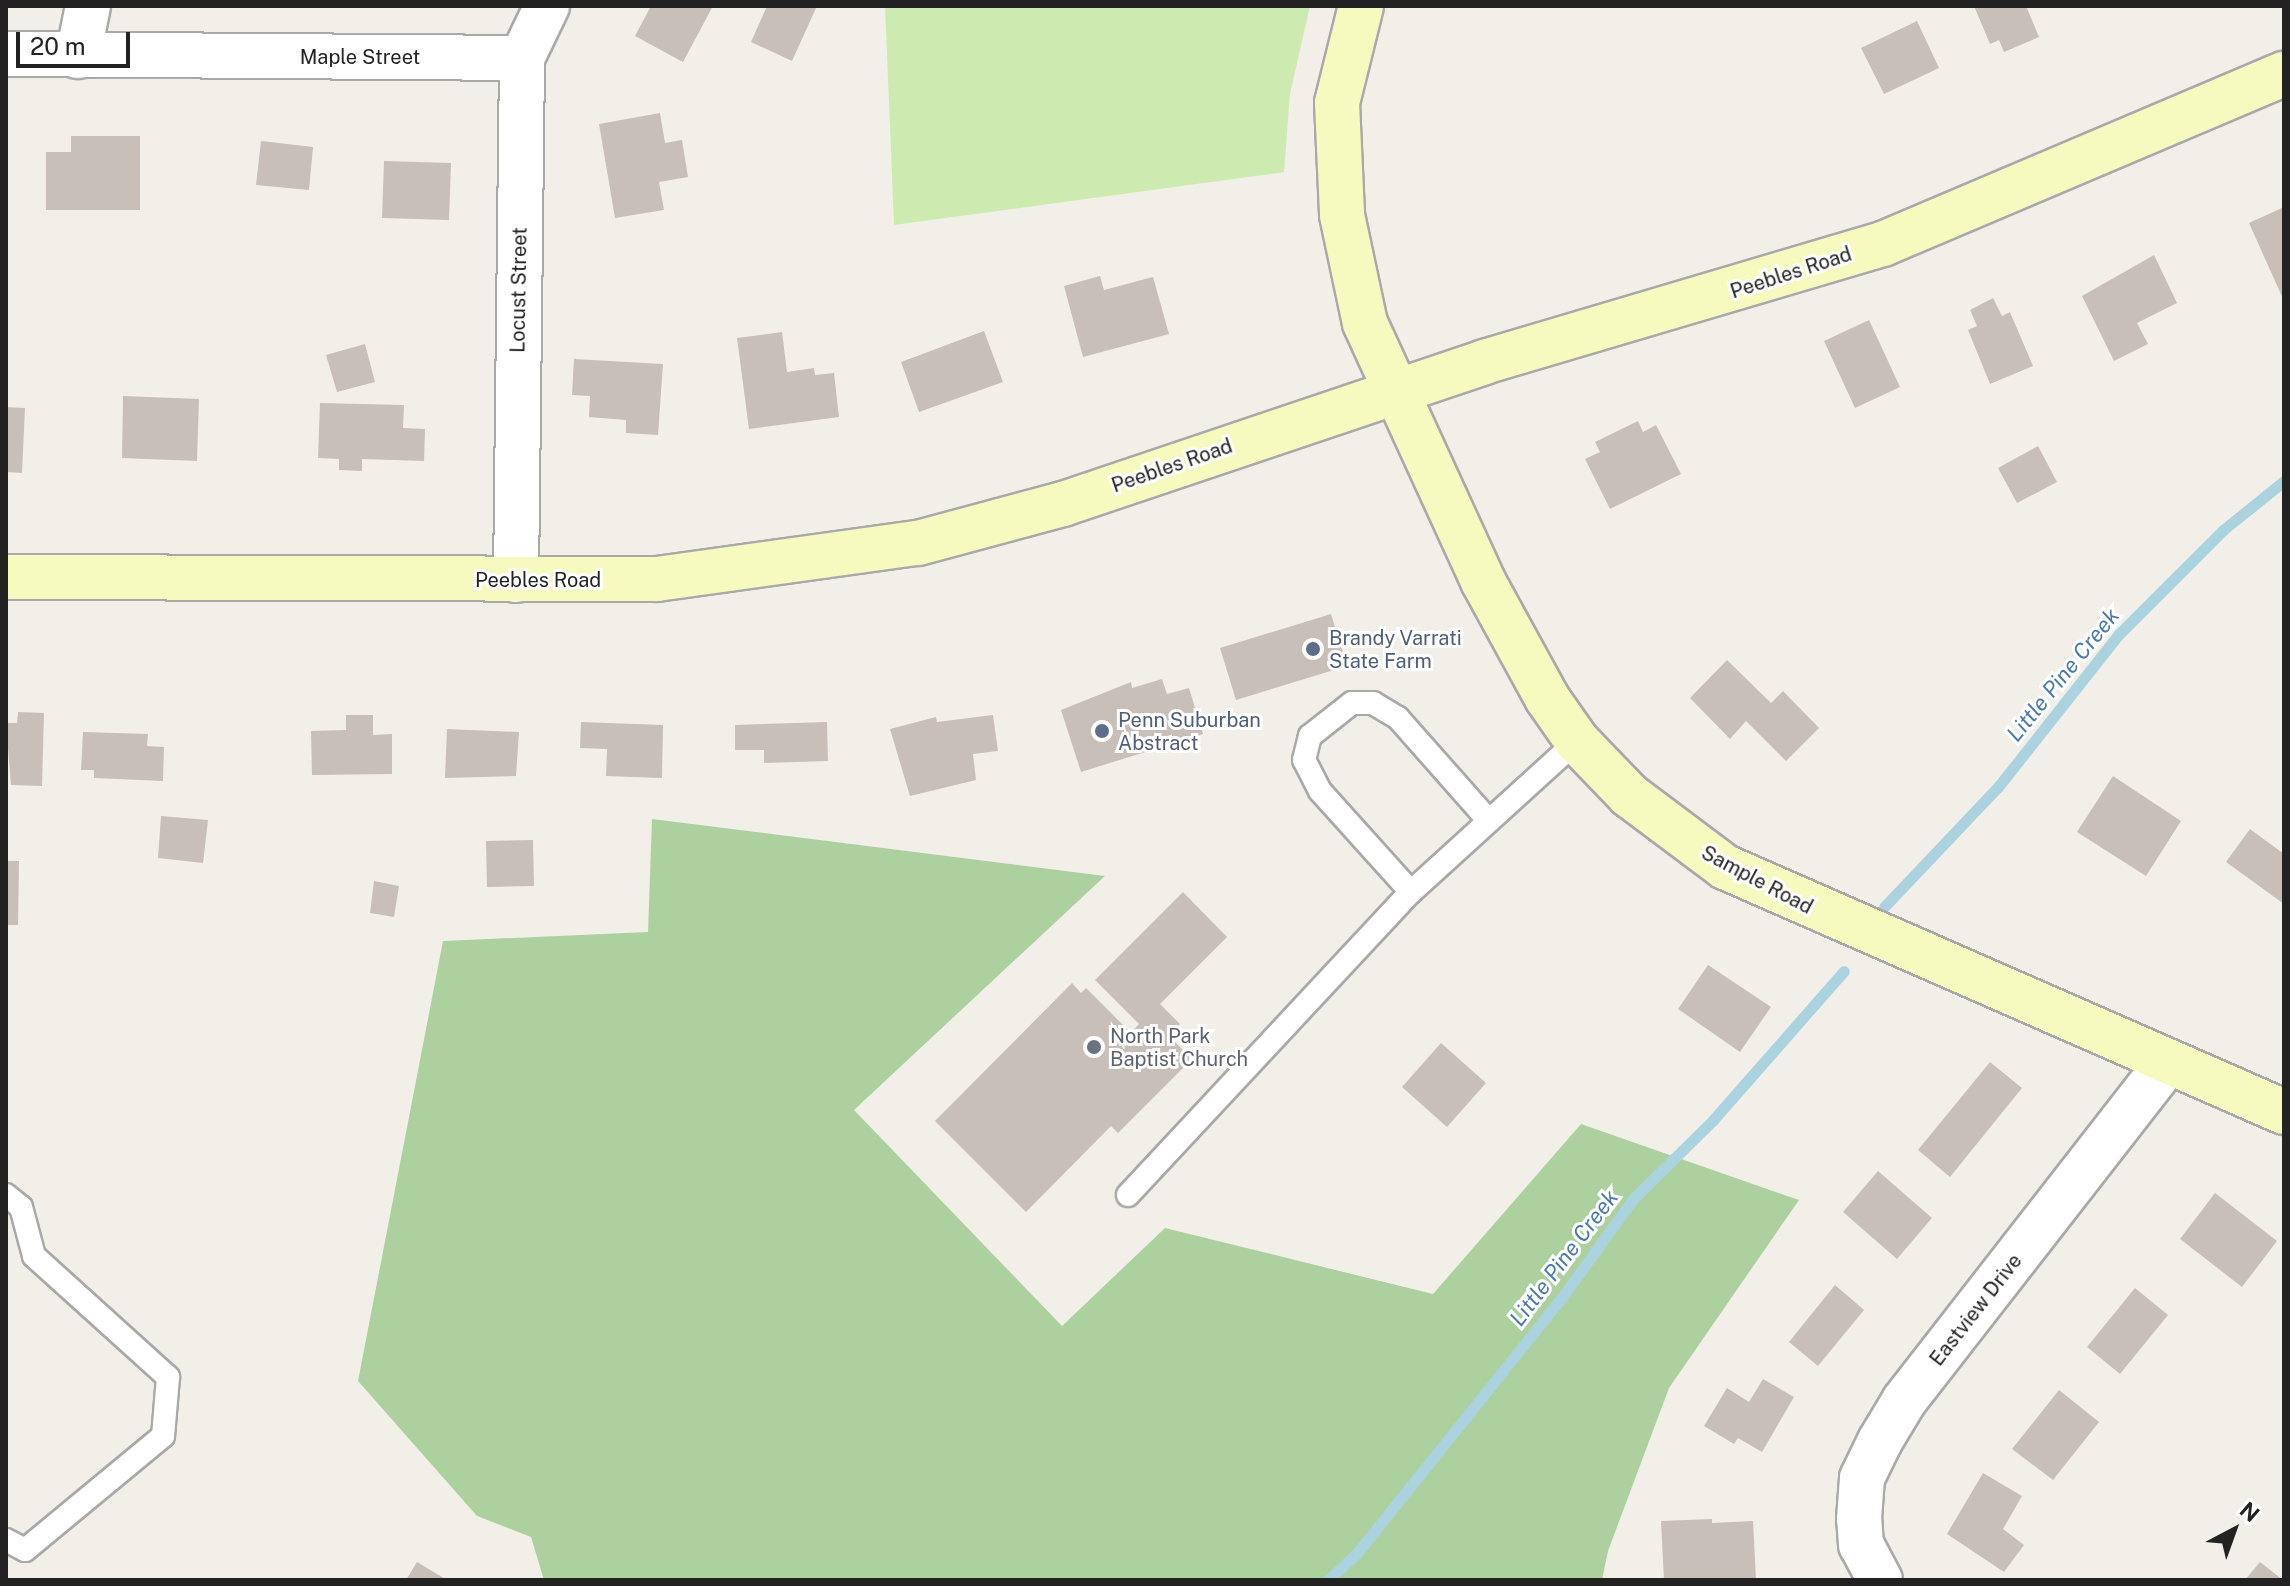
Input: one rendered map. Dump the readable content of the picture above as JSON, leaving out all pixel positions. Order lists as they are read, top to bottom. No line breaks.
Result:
{"streets":{"street":["Maple Street","Peebles Road","Locust Street","Sample Road","Eastview Drive"]},"crossings":[["Maple Street","Locust Street"],["Peebles Road","Locust Street"],["Peebles Road","Sample Road"],["Sample Road","Eastview Drive"]],"water":["Little Pine Creek"],"places":["Brandy Varrati State Farm","Penn Suburban Abstract","North Park Baptist Church"],"scale_bar":"20 m","north":"top right"}
